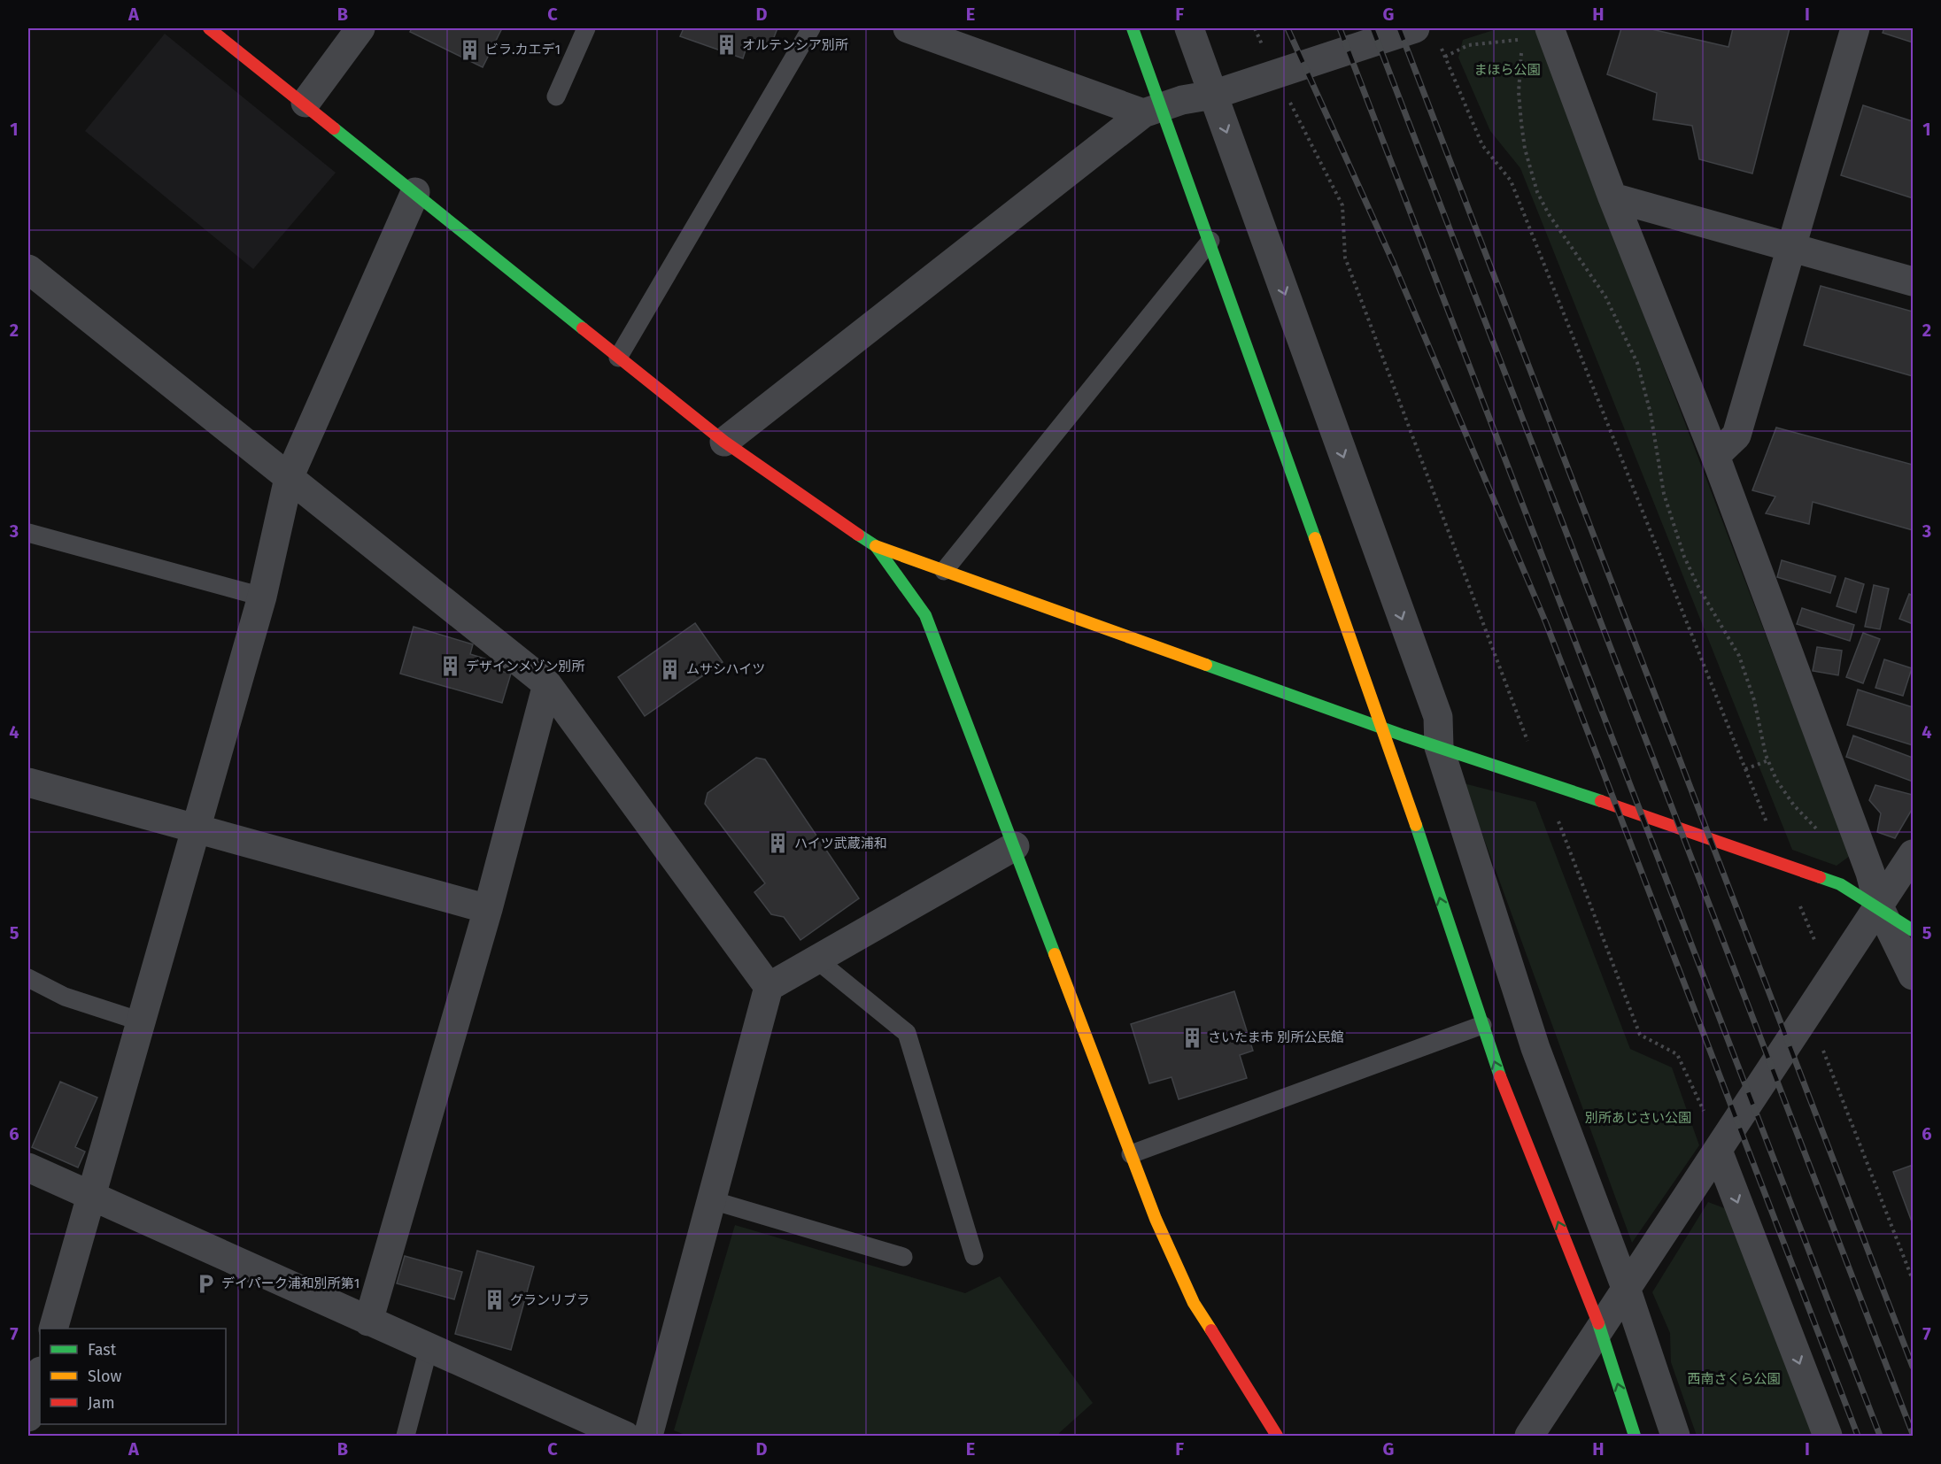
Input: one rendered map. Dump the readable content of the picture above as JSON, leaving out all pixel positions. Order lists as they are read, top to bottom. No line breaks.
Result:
{"parks":["まほら公園","別所あじさい公園","西南さくら公園"],"places":{"building":["オルテンシア別所","ビラ.カエデ1","デザインメゾン別所","ムサシハイツ","ハイツ武蔵浦和","さいたま市 別所公民館","グランリブラ"],"parking":["デイパーク浦和別所第1"]},"legend":["Fast","Slow","Jam"],"grid":{"columns":["A","B","C","D","E","F","G","H","I"],"rows":["1","2","3","4","5","6","7"]}}
